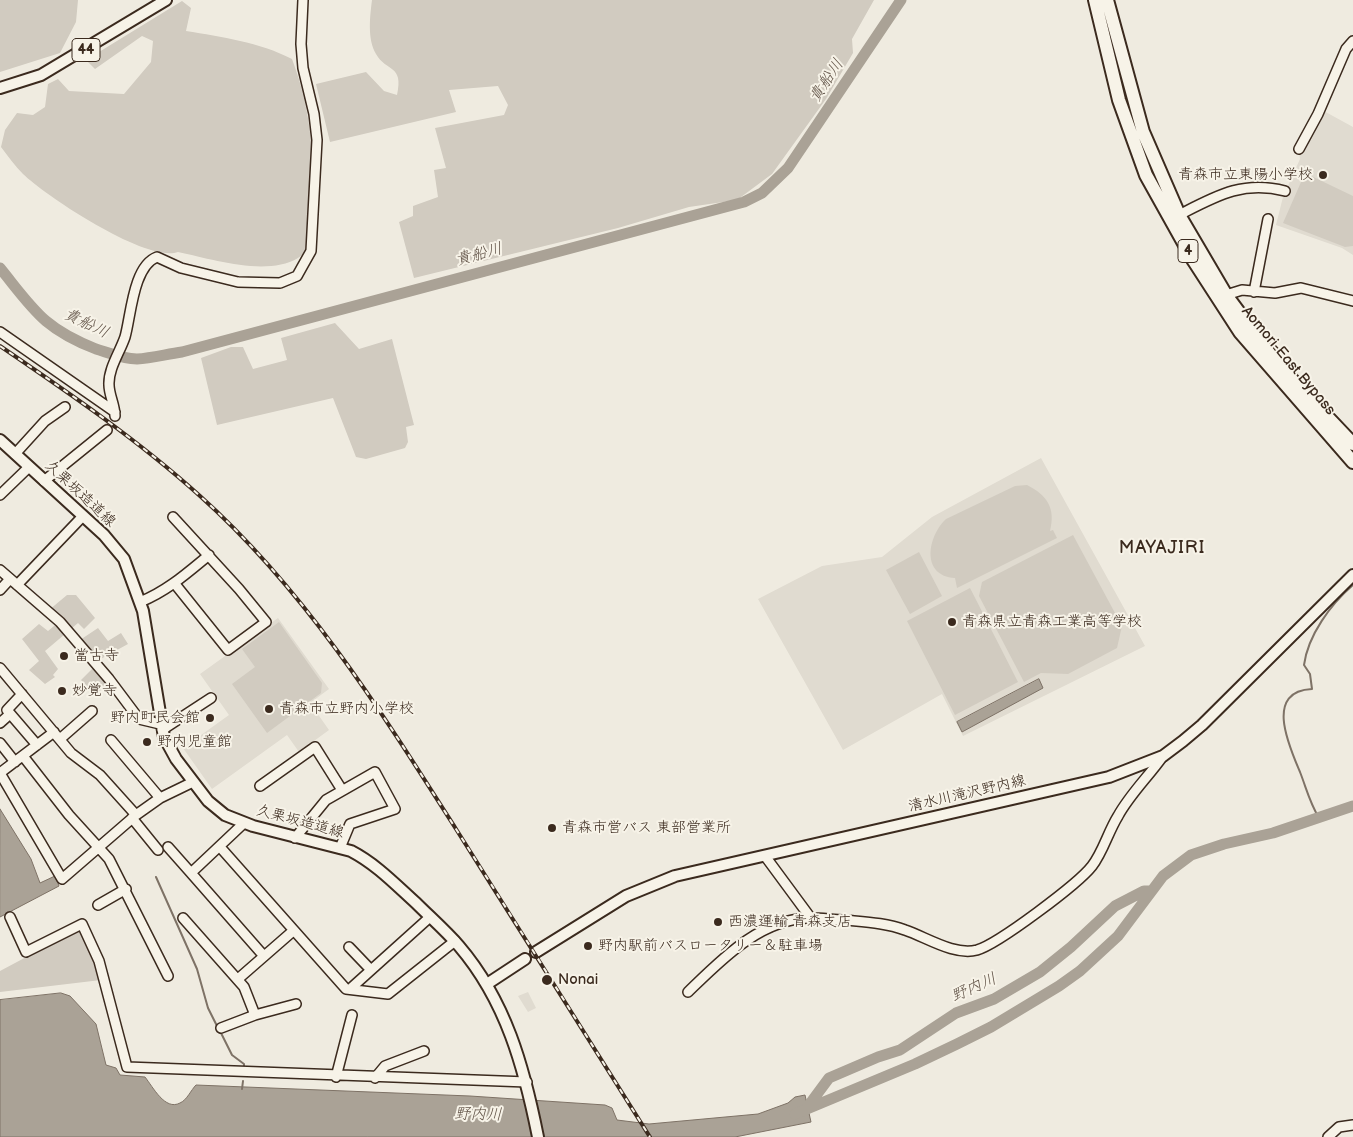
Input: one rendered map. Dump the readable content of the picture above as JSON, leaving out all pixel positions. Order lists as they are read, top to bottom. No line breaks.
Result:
{"streets":{"highway":["4","Aomori-East Bypass"],"main road":["44","久栗坂造道線","清水川滝沢野内線"]},"districts":["MAYAJIRI"],"water":["貴船川","野内川"],"places":["青森市立東陽小学校","青森県立青森工業高等学校","當古寺","妙覚寺","青森市立野内小学校","野内町民会館","野内児童館","青森市営バス 東部営業所","西濃運輸 青森支店","野内駅前バスロータリー＆駐車場","Nonai"]}
